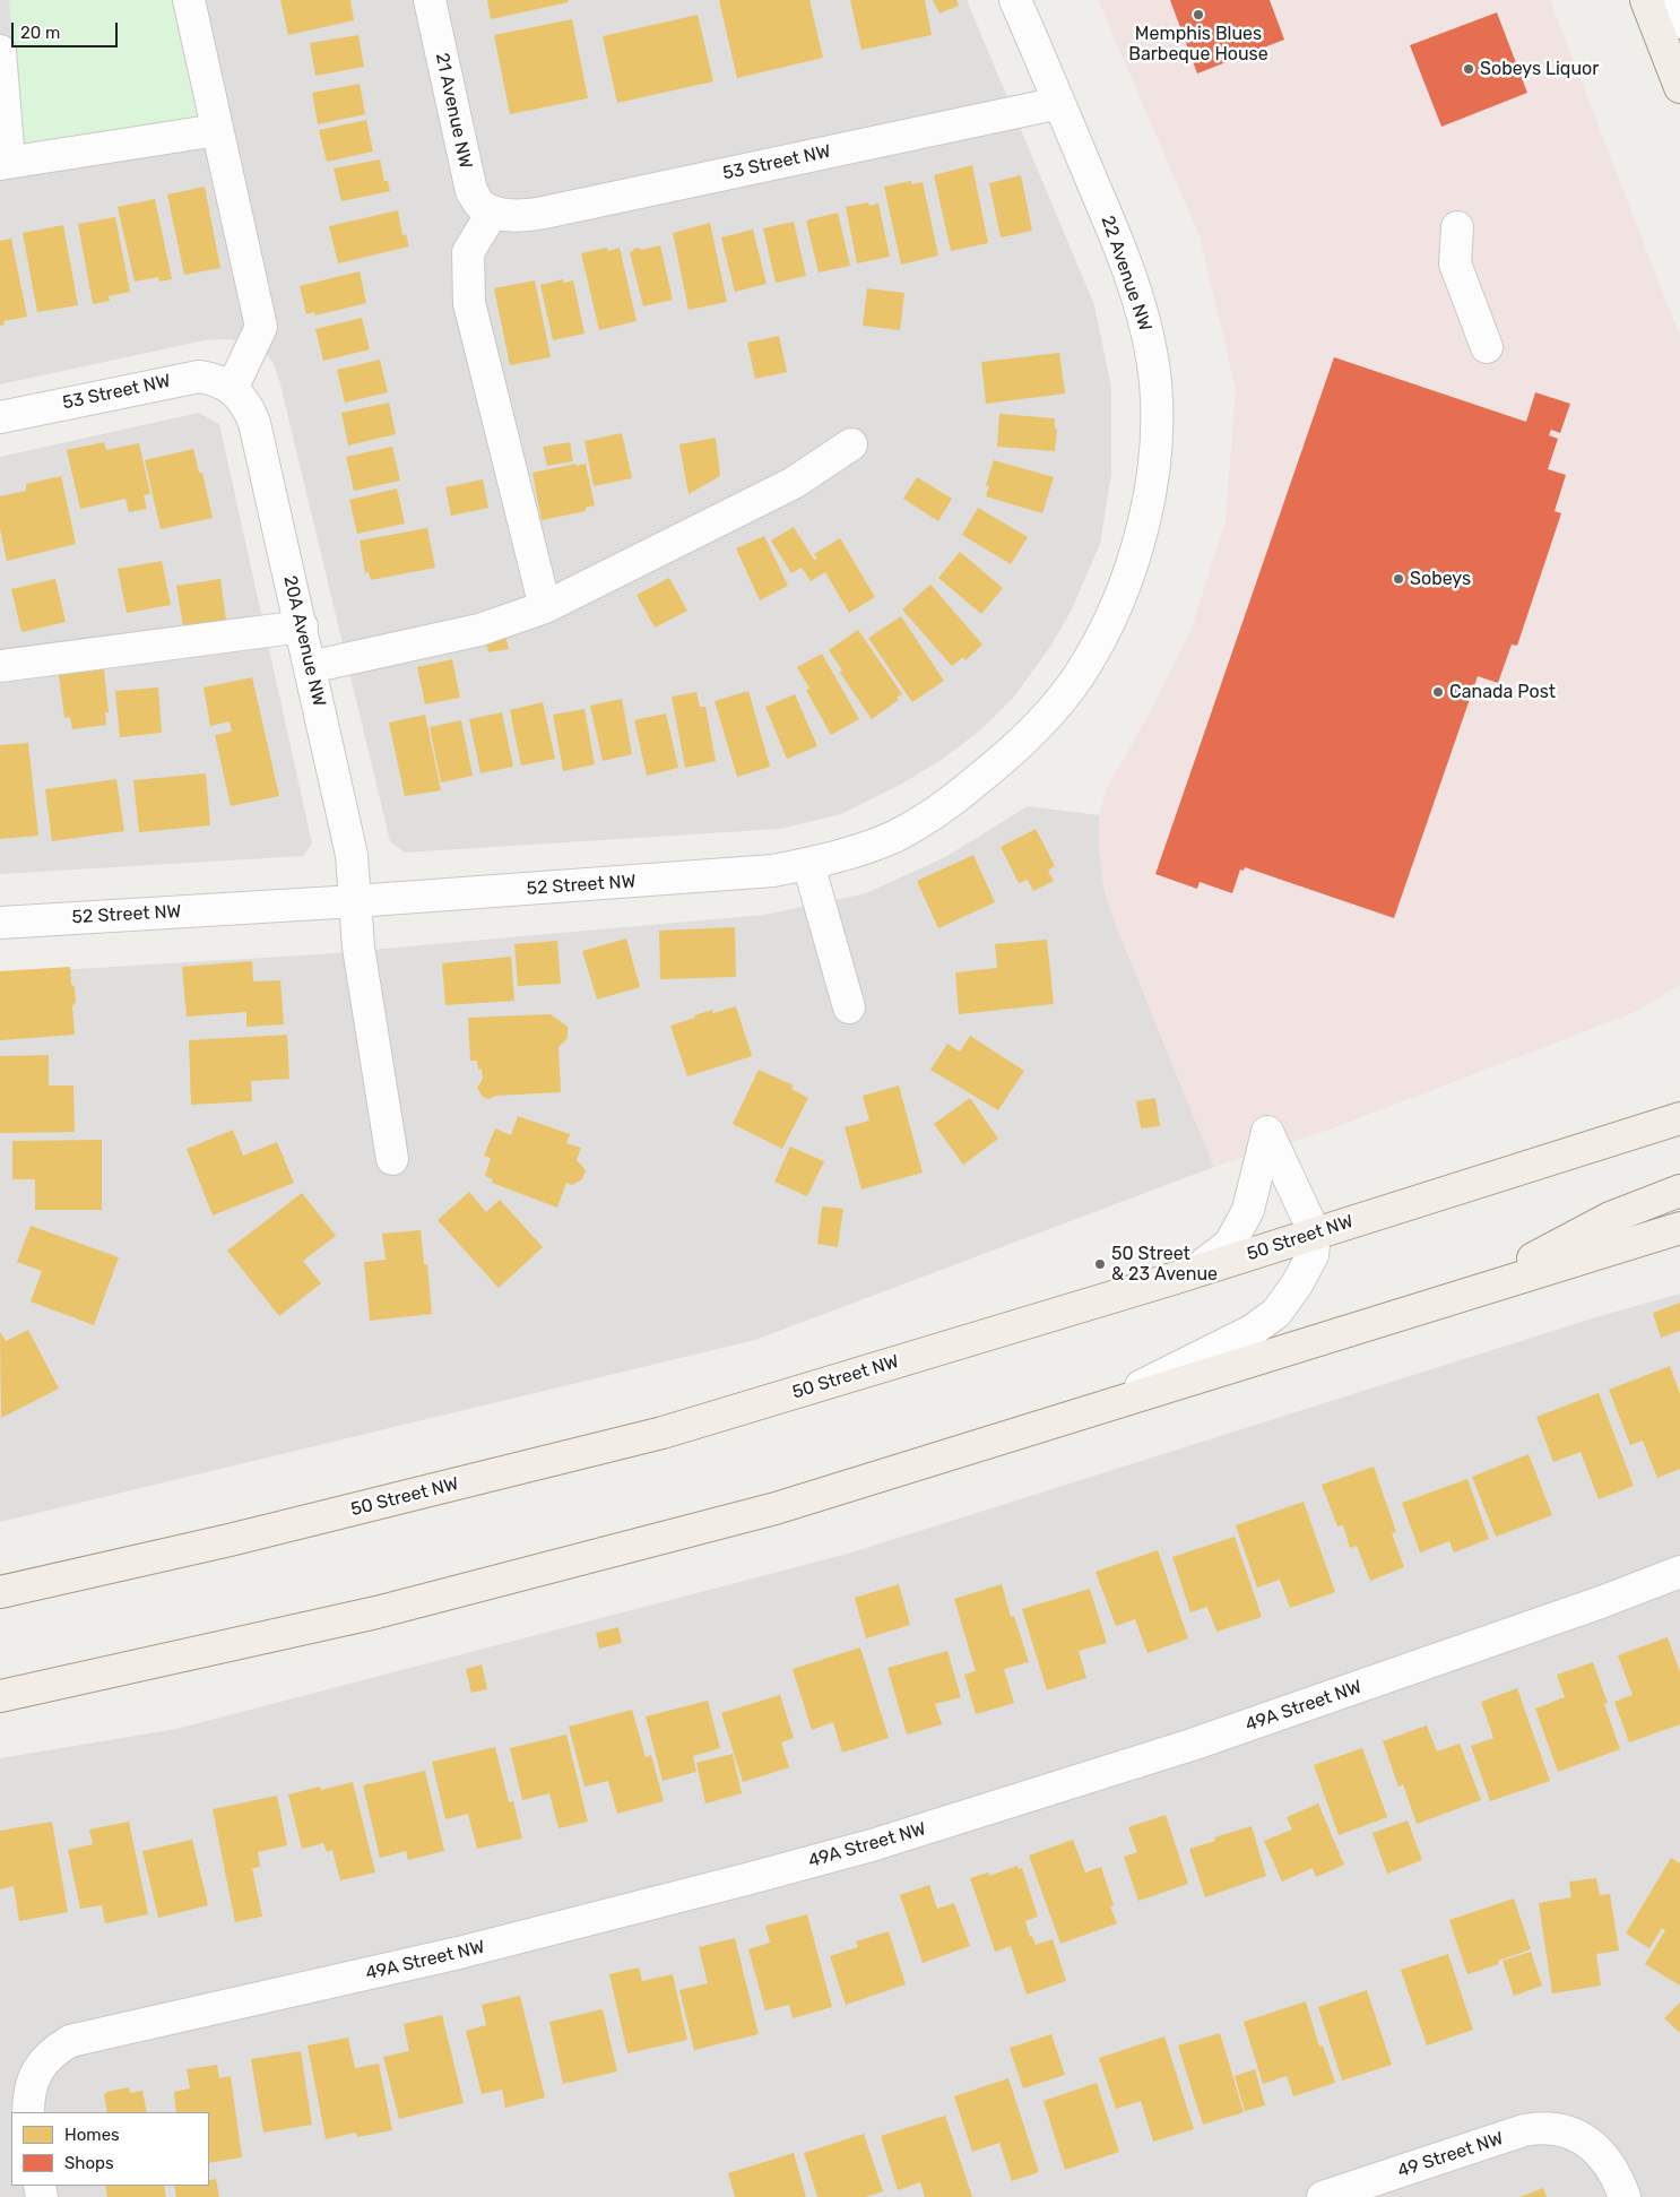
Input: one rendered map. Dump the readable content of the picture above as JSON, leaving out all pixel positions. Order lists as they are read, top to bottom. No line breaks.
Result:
{"streets":{"main road":["50 Street NW"],"street":["21 Avenue NW","53 Street NW","22 Avenue NW","20A Avenue NW","52 Street NW","49A Street NW","49 Street NW"]},"crossings":[["21 Avenue NW","53 Street NW"],["53 Street NW","22 Avenue NW"],["53 Street NW","20A Avenue NW"],["22 Avenue NW","52 Street NW"],["20A Avenue NW","52 Street NW"]],"places":["Memphis Blues Barbeque House","Sobeys Liquor","Sobeys","Canada Post","50 Street & 23 Avenue"],"legend":["Homes","Shops"],"scale_bar":"20 m"}
